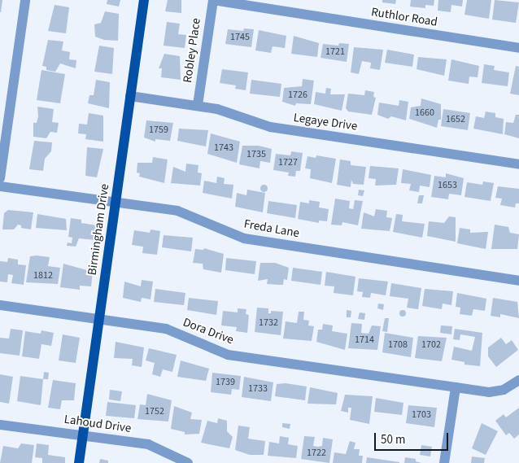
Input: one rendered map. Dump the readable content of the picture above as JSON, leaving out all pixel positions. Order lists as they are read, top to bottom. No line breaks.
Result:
{"streets":{"main road":["Birmingham Drive"],"street":["Ruthlor Road","Robley Place","Legaye Drive","Freda Lane","Dora Drive","Lahoud Drive"]},"crossings":[["Ruthlor Road","Robley Place"],["Robley Place","Legaye Drive"],["Legaye Drive","Birmingham Drive"],["Freda Lane","Birmingham Drive"],["Birmingham Drive","Dora Drive"],["Birmingham Drive","Lahoud Drive"]],"house_numbers":["1745","1721","1726","1660","1652","1759","1743","1735","1727","1653","1812","1732","1714","1708","1702","1739","1733","1752","1703","1722"],"scale_bar":"50 m"}
